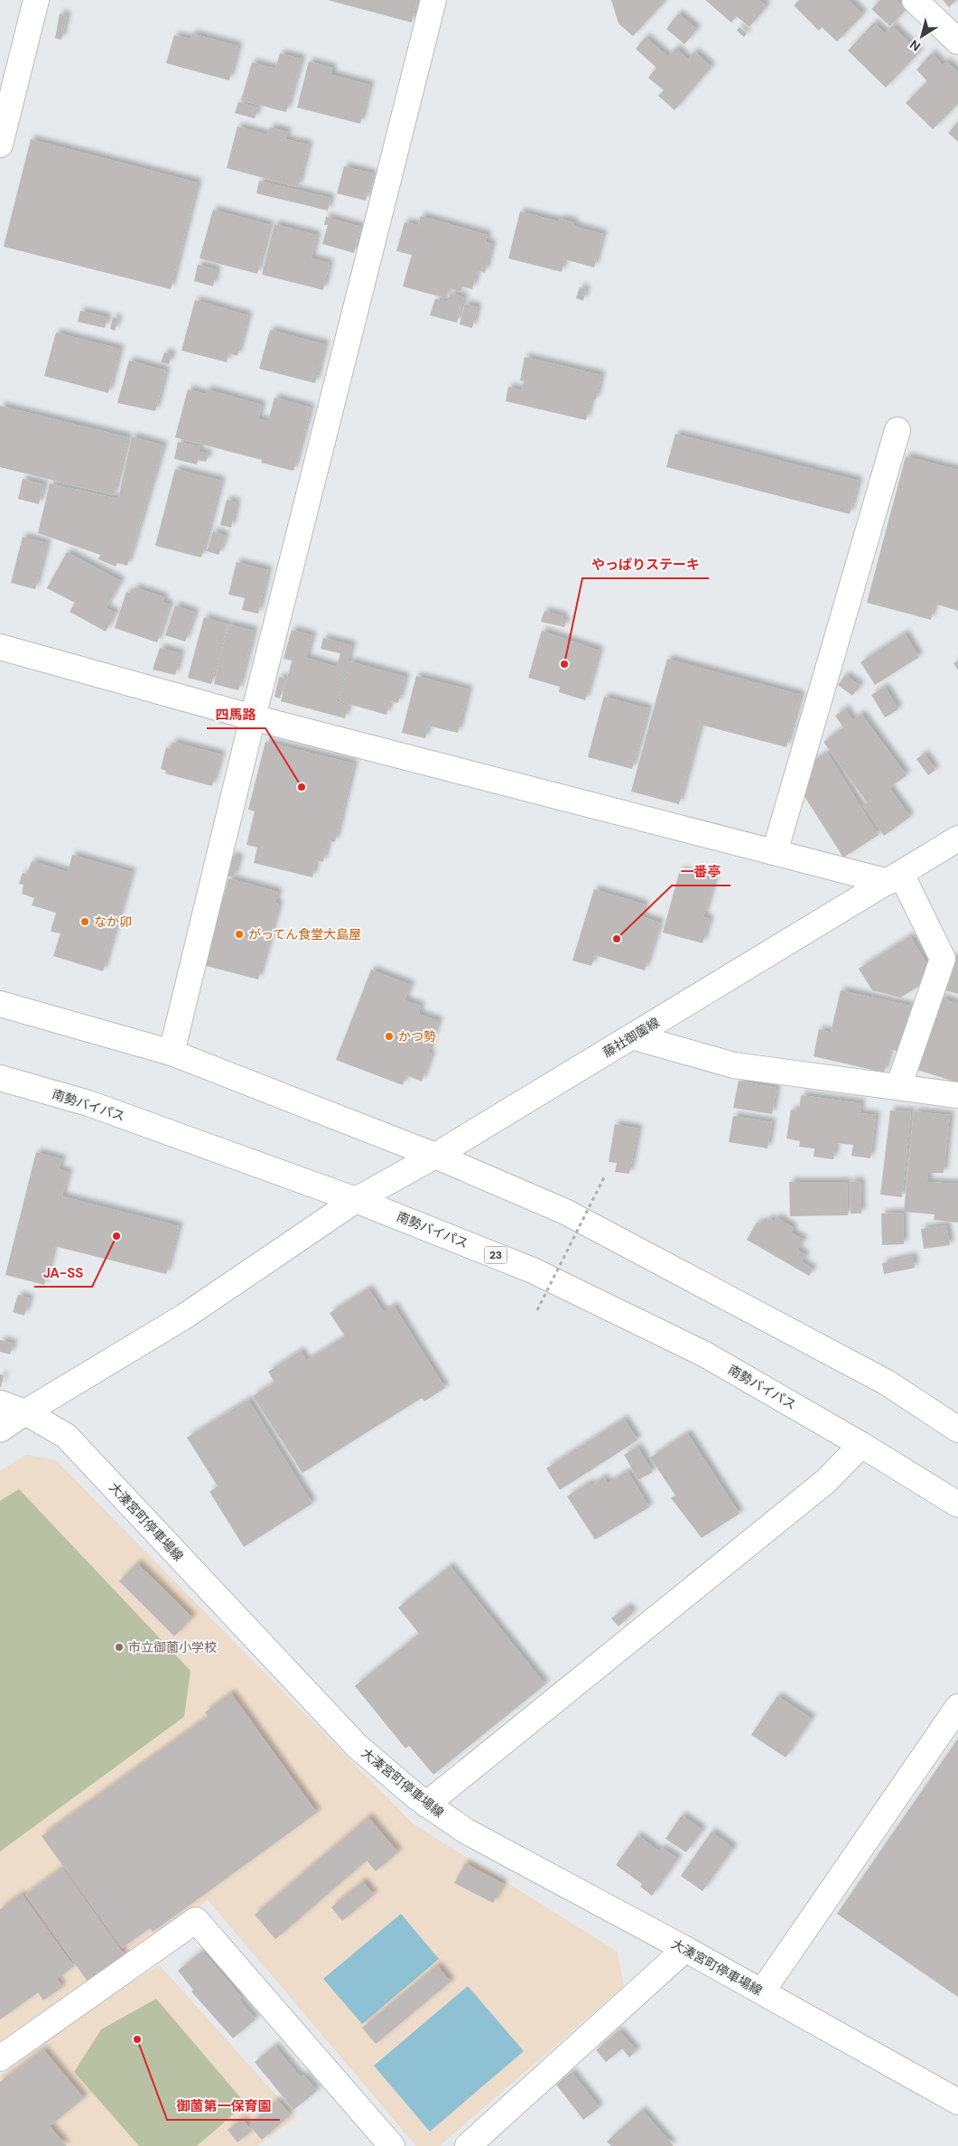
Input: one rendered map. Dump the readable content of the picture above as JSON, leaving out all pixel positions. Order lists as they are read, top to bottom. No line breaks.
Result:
{"streets":{"main road":["藤社御薗線","南勢バイパス","23","大湊宮町停車場線"]},"crossings":[["藤社御薗線","南勢バイパス"],["藤社御薗線","大湊宮町停車場線"]],"places":["やっぱりステーキ","四馬路","なか卯","がってん食堂大島屋","一番亭","かつ勢","JA-SS","市立御薗小学校","御薗第一保育園"],"north":"bottom left"}
